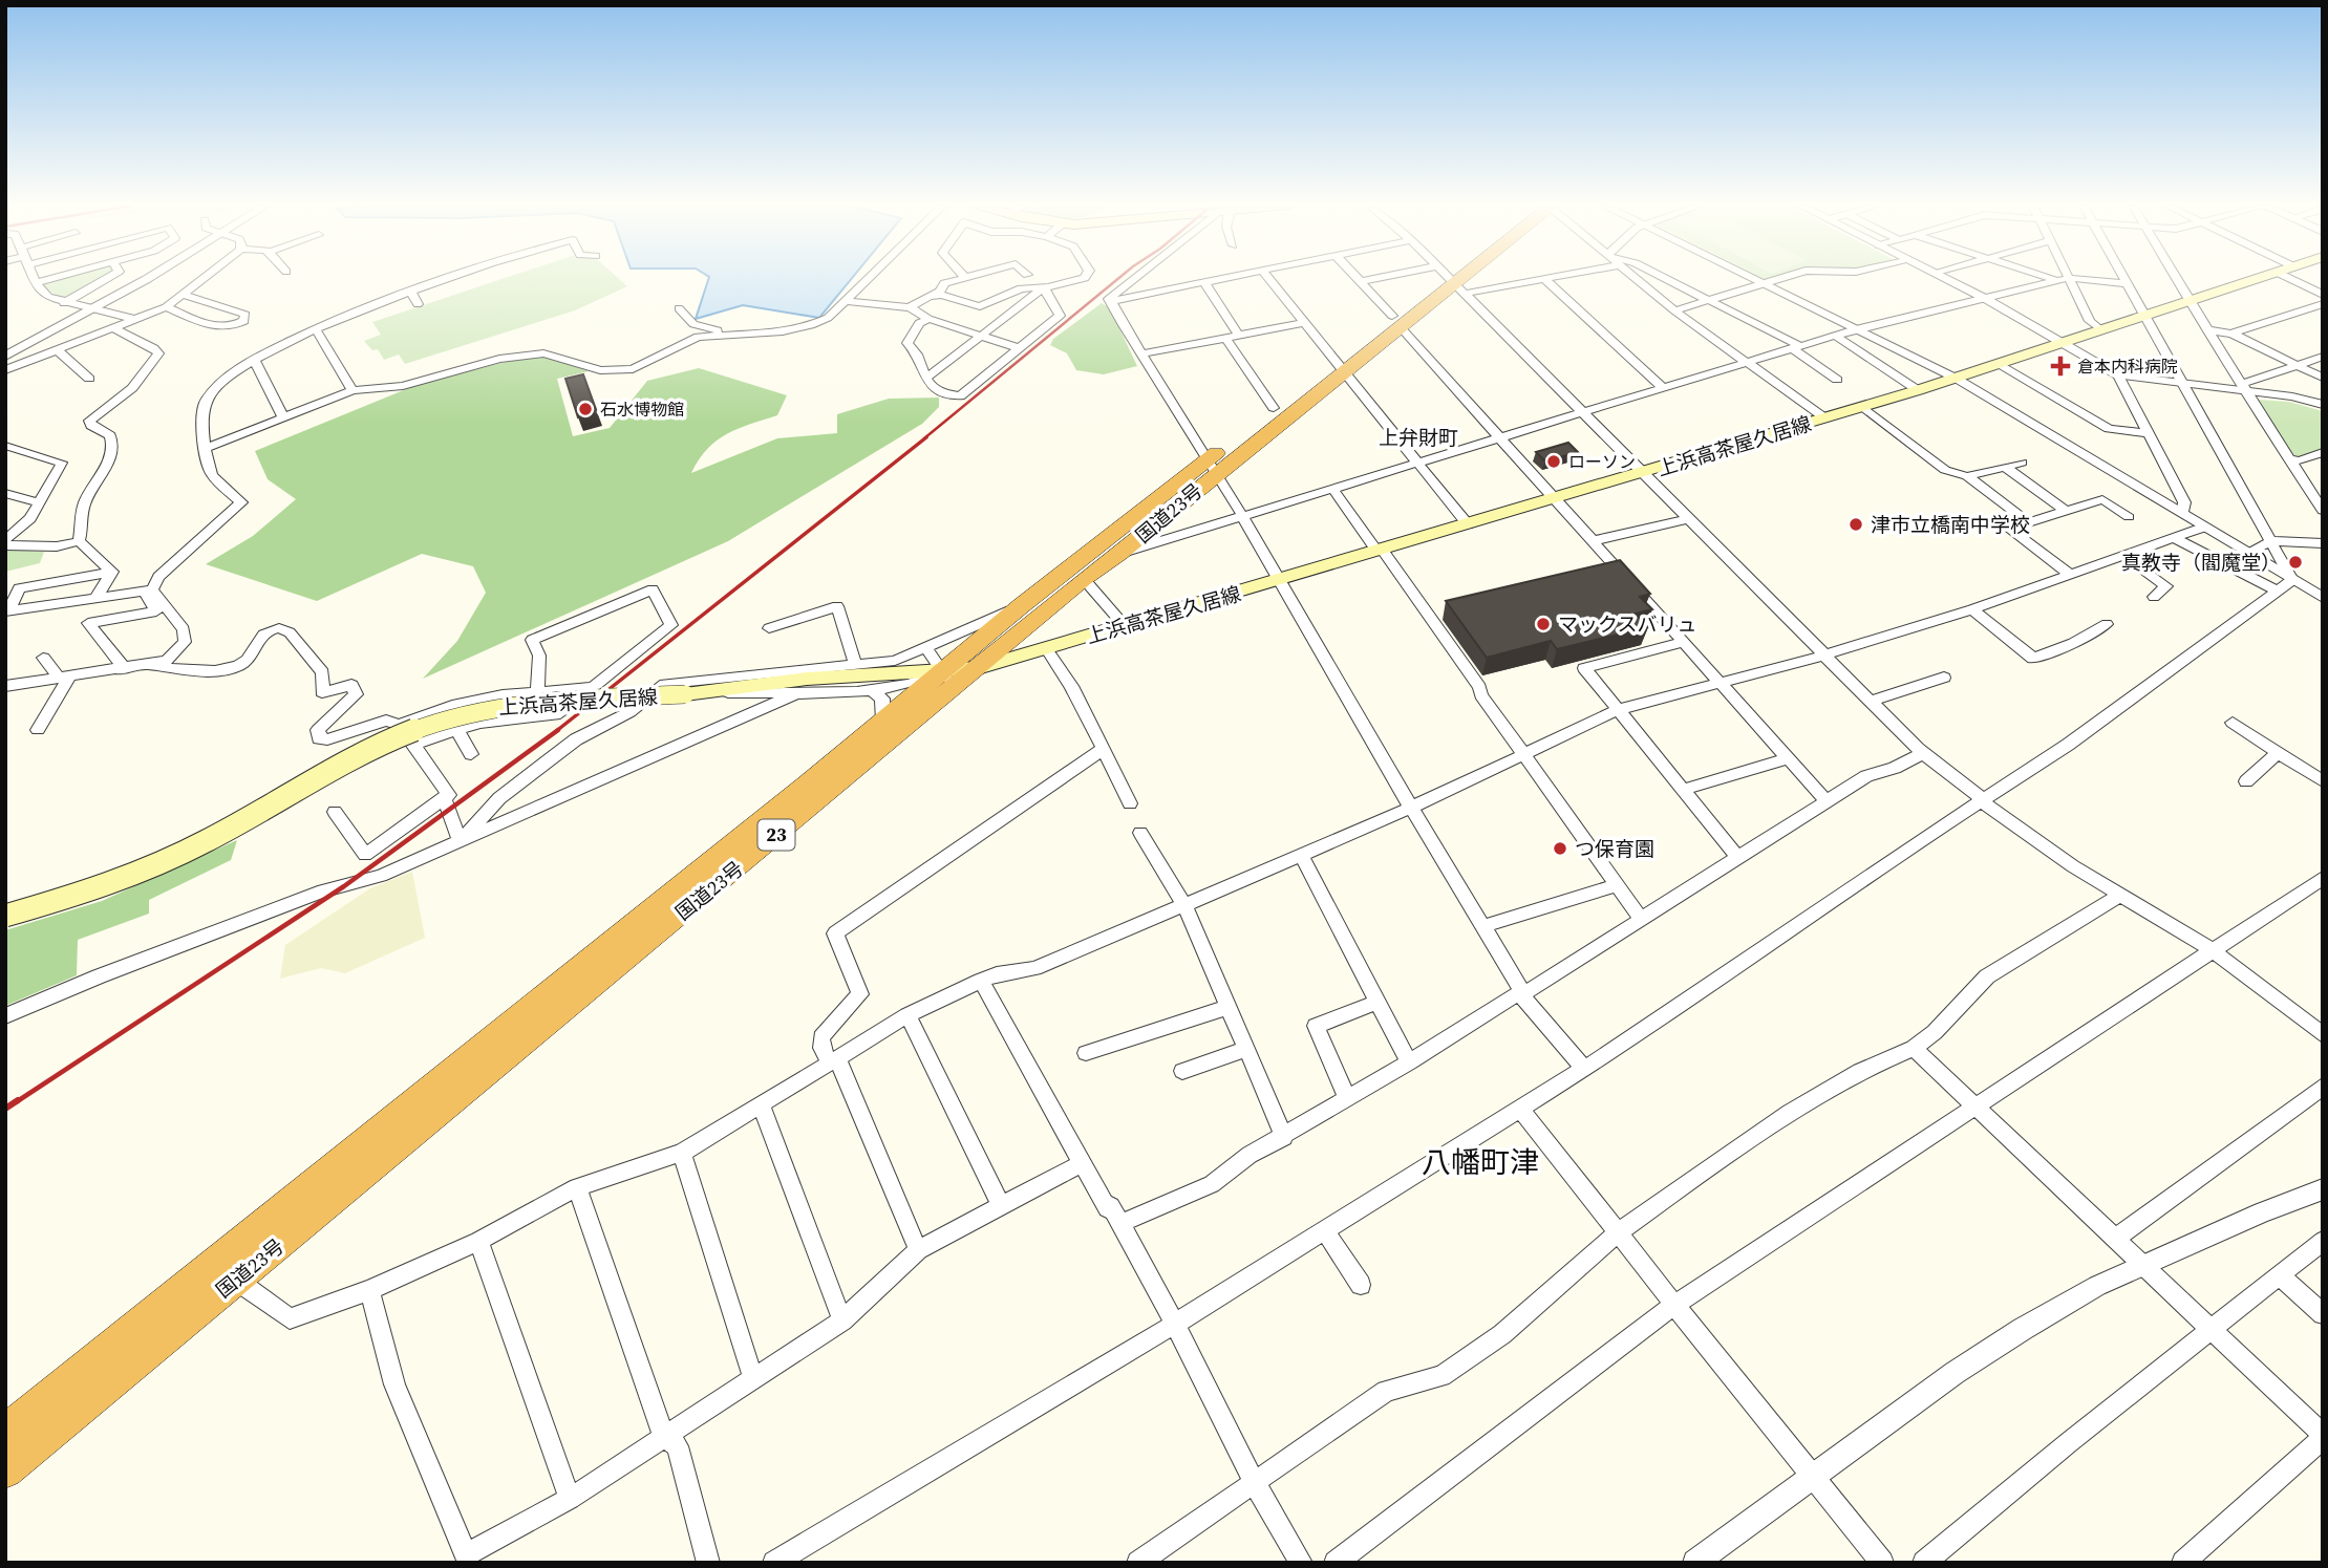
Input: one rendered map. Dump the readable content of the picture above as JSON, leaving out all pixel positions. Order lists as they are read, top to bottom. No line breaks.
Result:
{"streets":{"highway":["国道23号","23"],"main road":["上浜高茶屋久居線"]},"crossings":[["上浜高茶屋久居線","国道23号"]],"districts":["上弁財町","八幡町津"],"places":{"health":["倉本内科病院"],"other":["石水博物館","ローソン","津市立橋南中学校","真教寺（閻魔堂）","マックスバリュ","つ保育園"]}}
